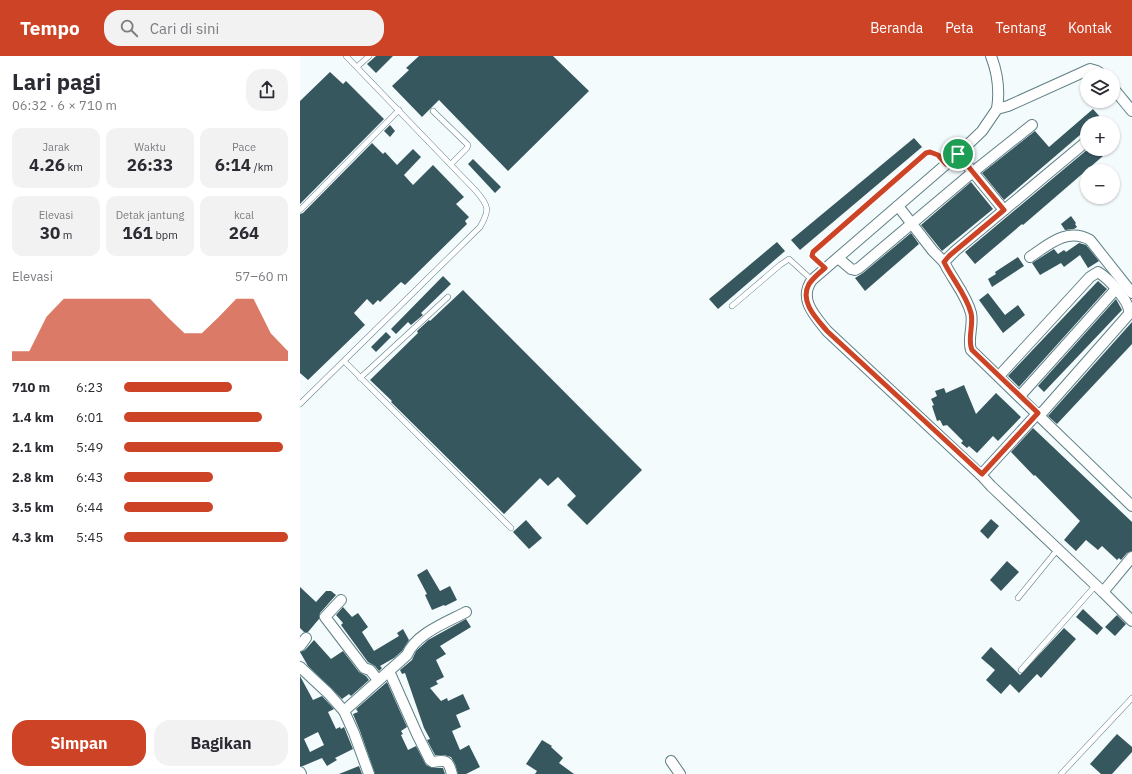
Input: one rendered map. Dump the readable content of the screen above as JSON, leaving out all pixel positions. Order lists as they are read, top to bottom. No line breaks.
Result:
{"page":{"header":"Tempo","search":"Cari di sini","nav":["Beranda","Peta","Tentang","Kontak"],"heading":["Lari pagi","06:32 · 6 × 710 m"],"map_buttons":["+","−"],"stats":[["Jarak","4.26 km"],["Waktu","26:33"],["Pace","6:14 /km"],["Elevasi","30 m"],["Detak jantung","161 bpm"],["kcal","264"]],"chart":["Elevasi","57–60 m"],"list":[{"name":"710 m","note":"6:23"},{"name":"1.4 km","note":"6:01"},{"name":"2.1 km","note":"5:49"},{"name":"2.8 km","note":"6:43"},{"name":"3.5 km","note":"6:44"},{"name":"4.3 km","note":"5:45"}],"buttons":["Simpan","Bagikan"]}}
